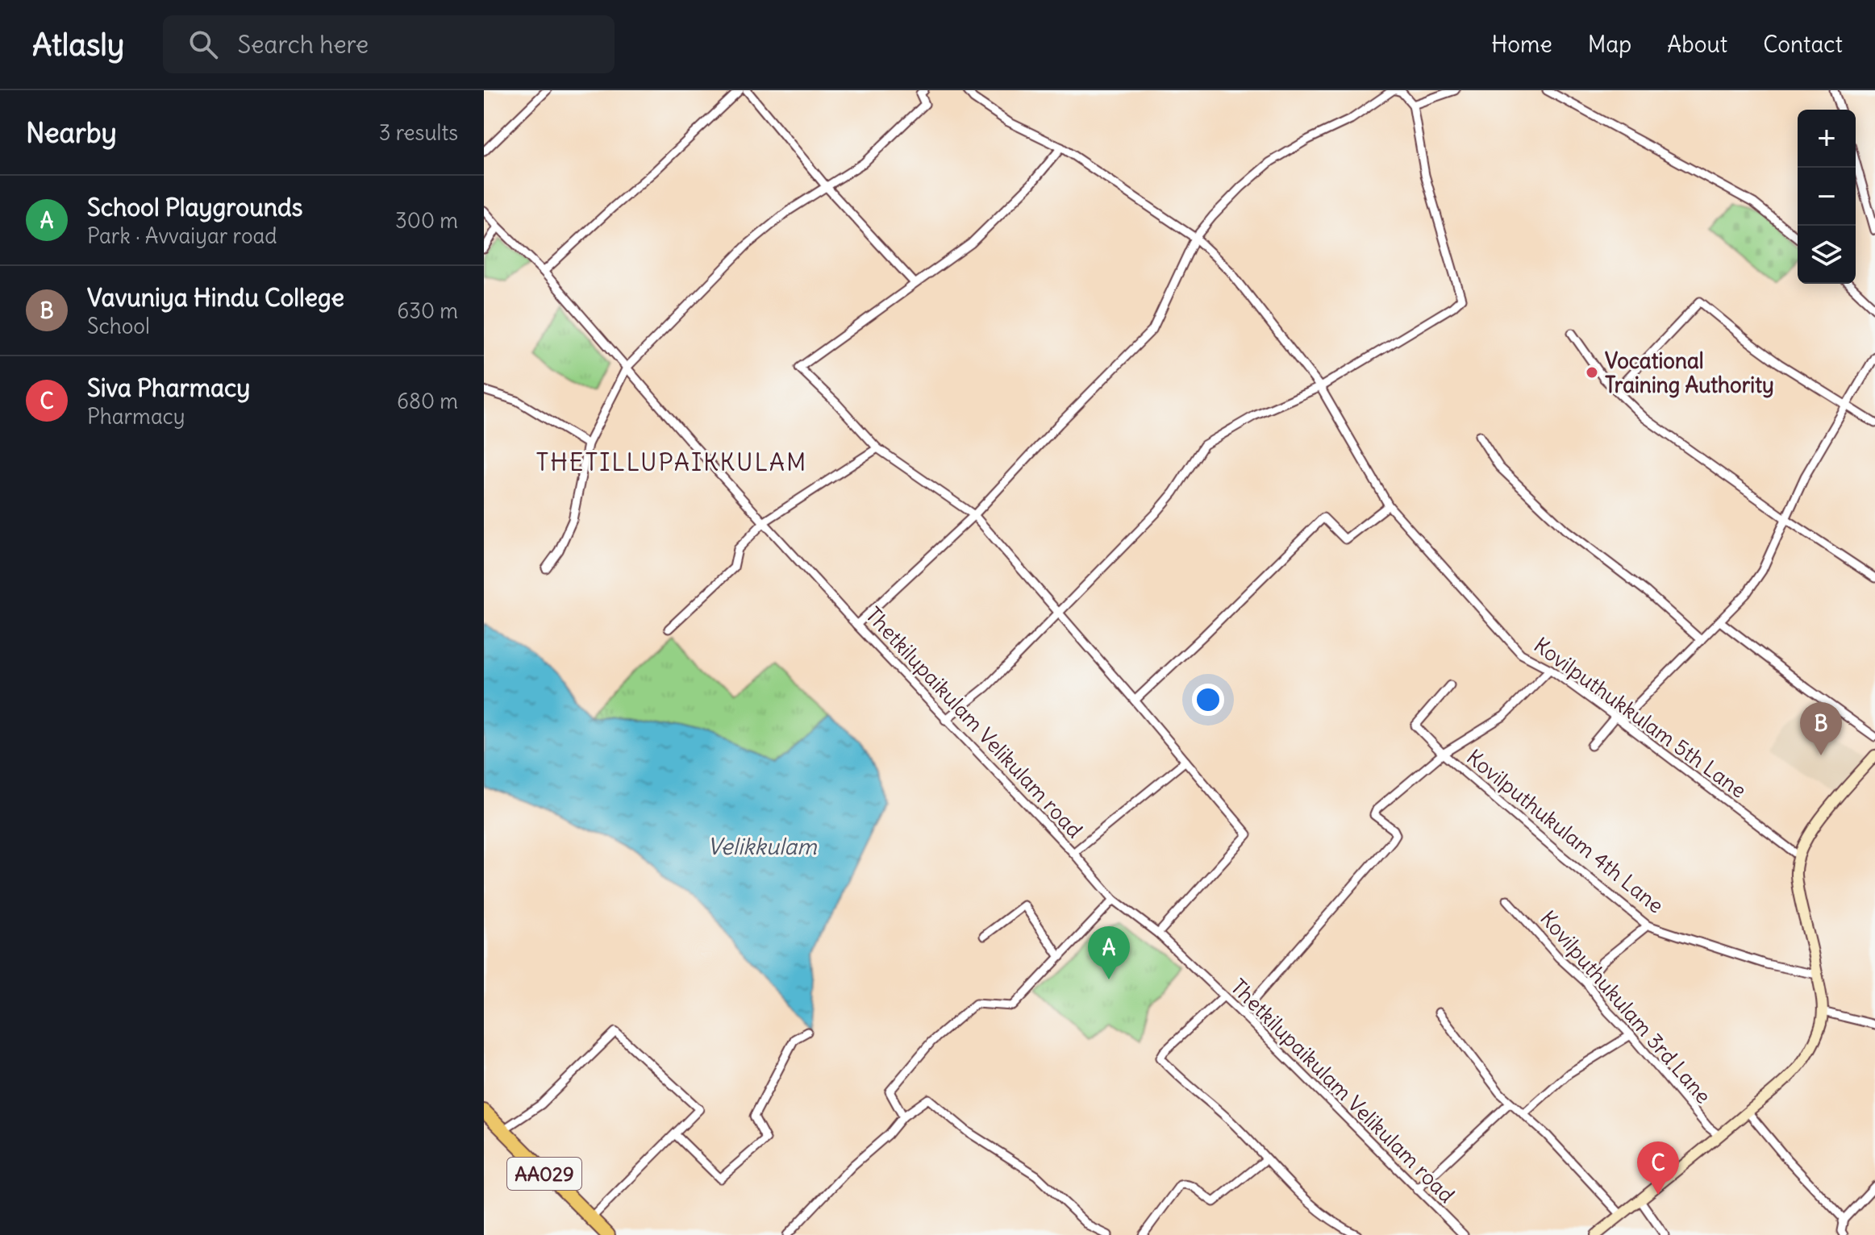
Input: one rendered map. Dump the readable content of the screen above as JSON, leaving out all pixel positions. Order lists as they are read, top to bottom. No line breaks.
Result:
{"streets":{"highway":["AA029"],"street":["Kovilputhukkulam 5th Lane","Thetkilupaikulam Velikulam road","Kovilputhukulam 4th Lane","Kovilputhukulam 3rd Lane"]},"districts":["THETILLUPAIKKULAM"],"water":["Velikkulam"],"places":["Vocational Training Authority"],"page":{"header":"Atlasly","search":"Search here","nav":["Home","Map","About","Contact"],"heading":["Nearby","3 results"],"map_buttons":["+","−"],"list":[{"mark":"A","name":"School Playgrounds","note":"Park · Avvaiyar road","value":"300 m"},{"mark":"B","name":"Vavuniya Hindu College","note":"School","value":"630 m"},{"mark":"C","name":"Siva Pharmacy","note":"Pharmacy","value":"680 m"}],"pins":["B","A","C"]}}
